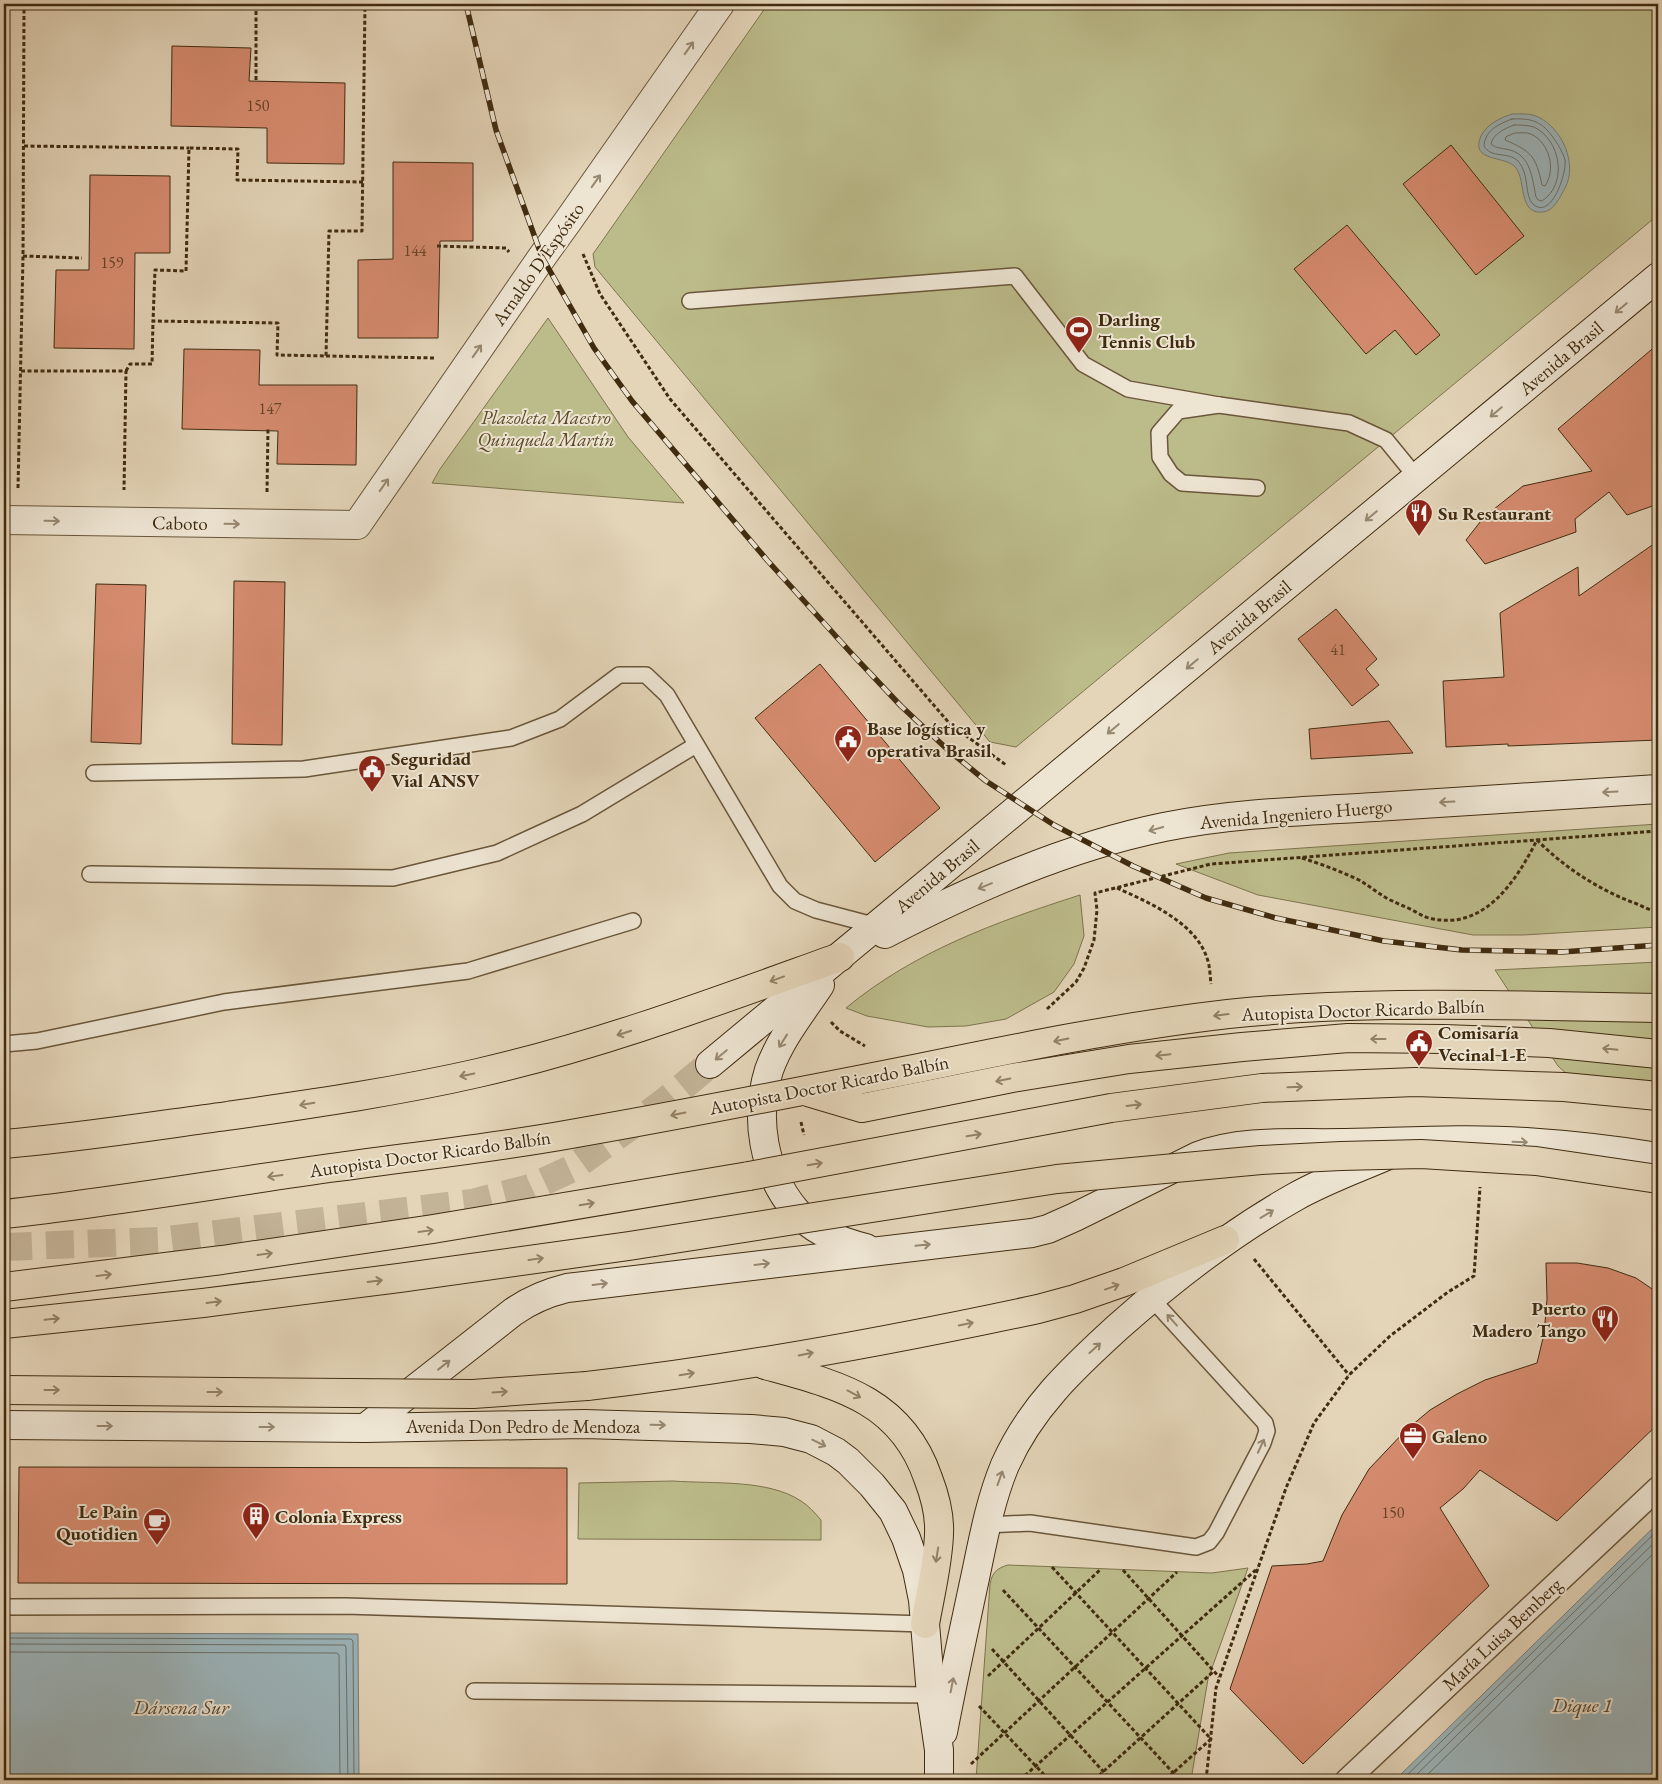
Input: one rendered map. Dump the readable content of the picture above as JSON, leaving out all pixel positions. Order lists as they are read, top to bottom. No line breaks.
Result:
{"streets":{"highway":["Autopista Doctor Ricardo Balbín"],"main road":["Arnaldo D'Espósito","Avenida Brasil","Caboto","Avenida Ingeniero Huergo","Avenida Don Pedro de Mendoza"],"street":["María Luisa Bemberg"]},"crossings":[["Arnaldo D'Espósito","Caboto"],["Avenida Brasil","Avenida Ingeniero Huergo"]],"one_way":["Arnaldo D'Espósito","Avenida Brasil","Caboto","Avenida Ingeniero Huergo","Avenida Don Pedro de Mendoza"],"water":["Dique 1","Dársena Sur"],"parks":["Plazoleta Maestro Quinquela Martín"],"places":{"sports":["Darling Tennis Club"],"restaurant":["Su Restaurant","Puerto Madero Tango"],"public building":["Base logística y operativa Brasil","Seguridad Vial ANSV","Comisaría Vecinal 1-E"],"office":["Galeno"],"building":["Colonia Express"],"cafe":["Le Pain Quotidien"]},"house_numbers":["150","144","159","147","41","150"]}
